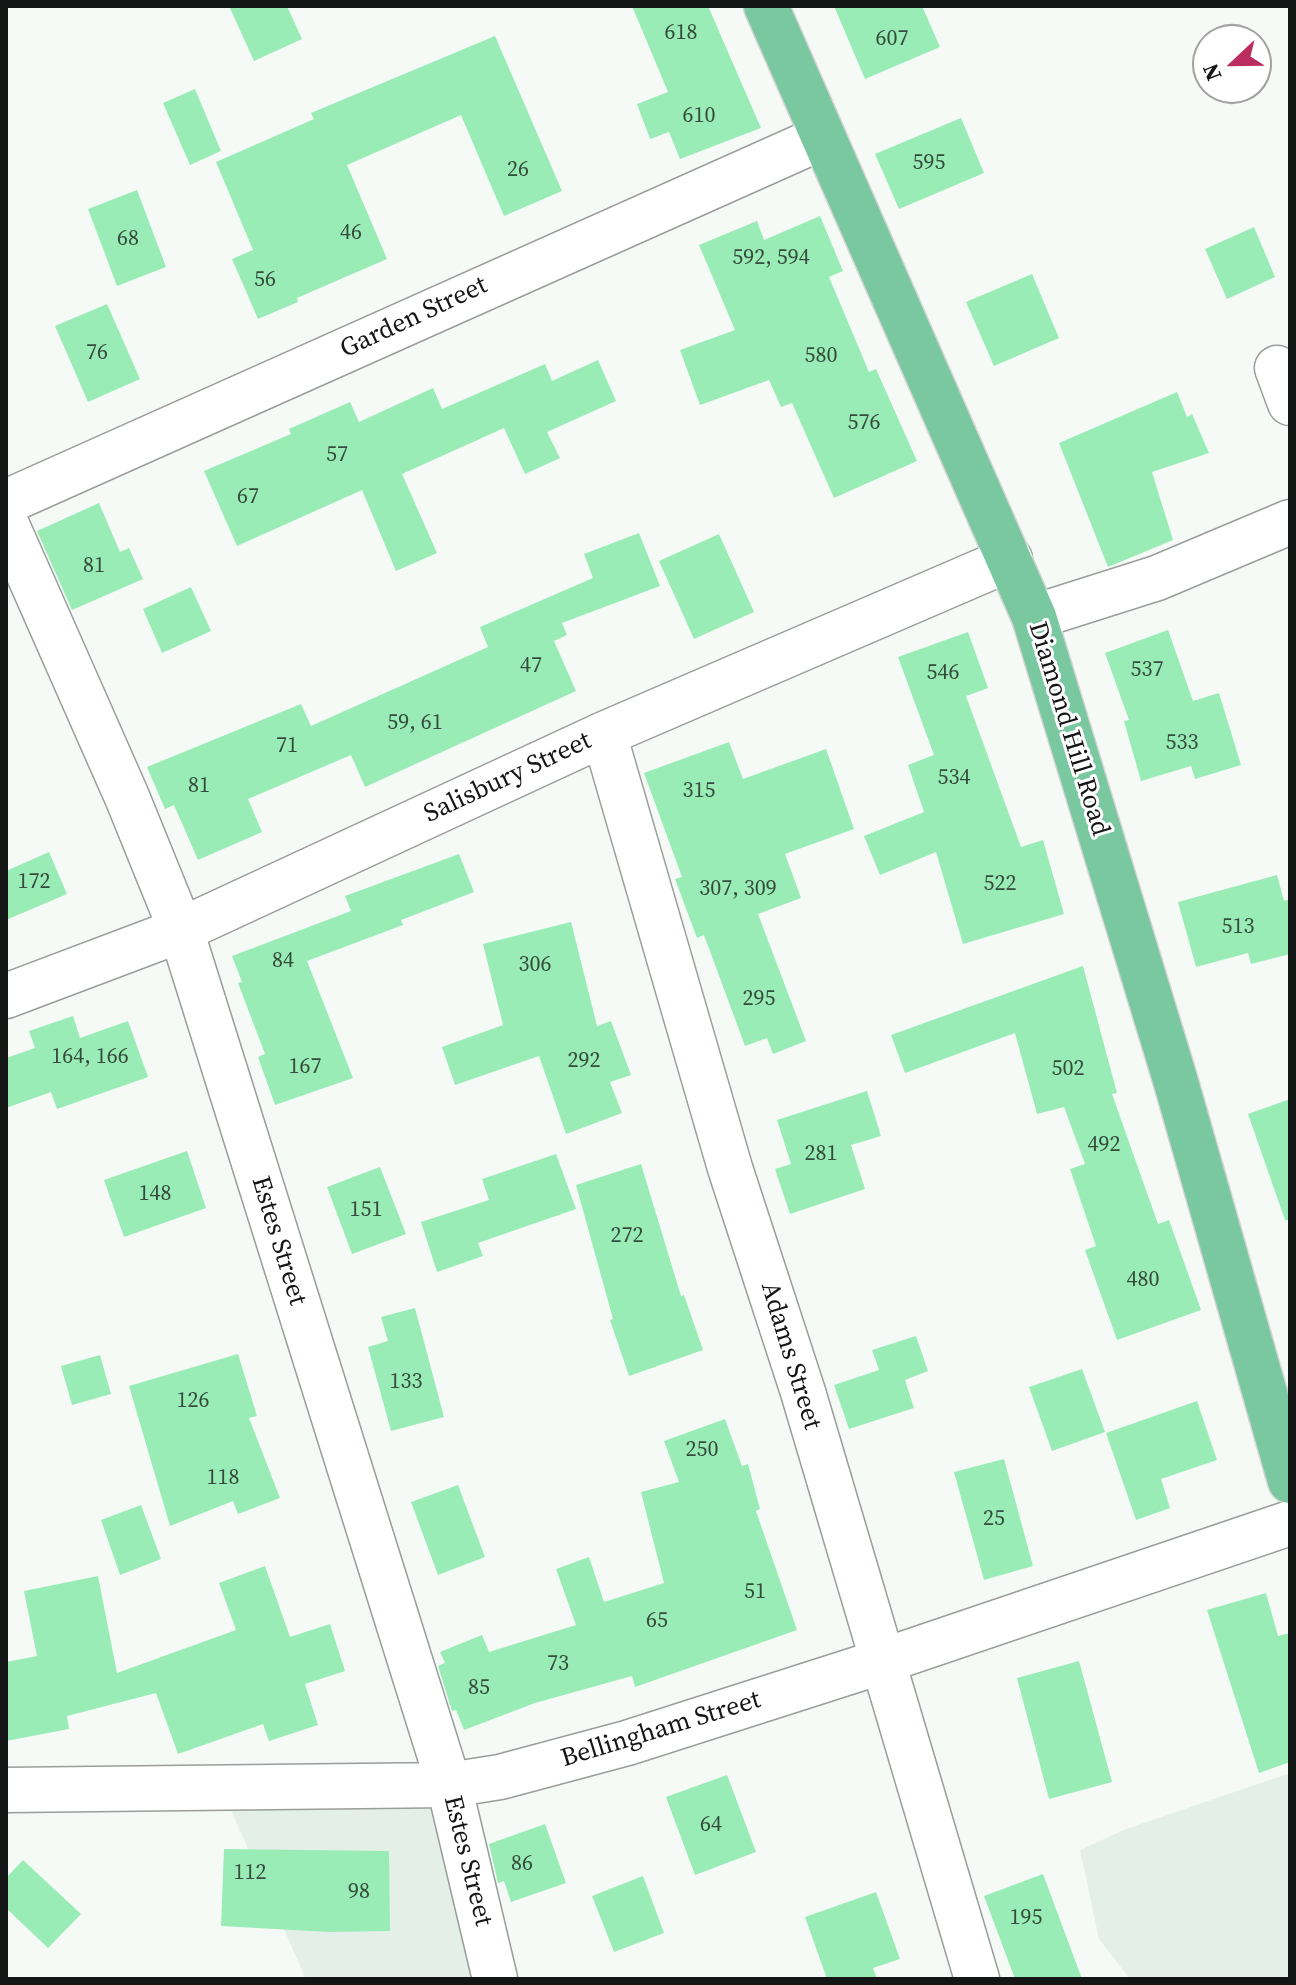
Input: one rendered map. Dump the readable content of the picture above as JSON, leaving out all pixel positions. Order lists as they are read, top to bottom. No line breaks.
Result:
{"streets":{"main road":["Diamond Hill Road"],"street":["Garden Street","Salisbury Street","Estes Street","Adams Street","Bellingham Street"]},"crossings":[["Garden Street","Diamond Hill Road"],["Diamond Hill Road","Salisbury Street"],["Salisbury Street","Estes Street"],["Salisbury Street","Adams Street"],["Estes Street","Bellingham Street"],["Adams Street","Bellingham Street"]],"house_numbers":["618","607","610","595","26","46","68","592, 594","56","76","580","576","57","67","81","47","537","546","59, 61","533","71","534","81","315","172","522","307, 309","513","84","306","295","164, 166","292","167","502","492","281","148","151","272","480","133","126","250","118","25","51","65","73","85","64","86","112","98","195"],"north":"left"}
